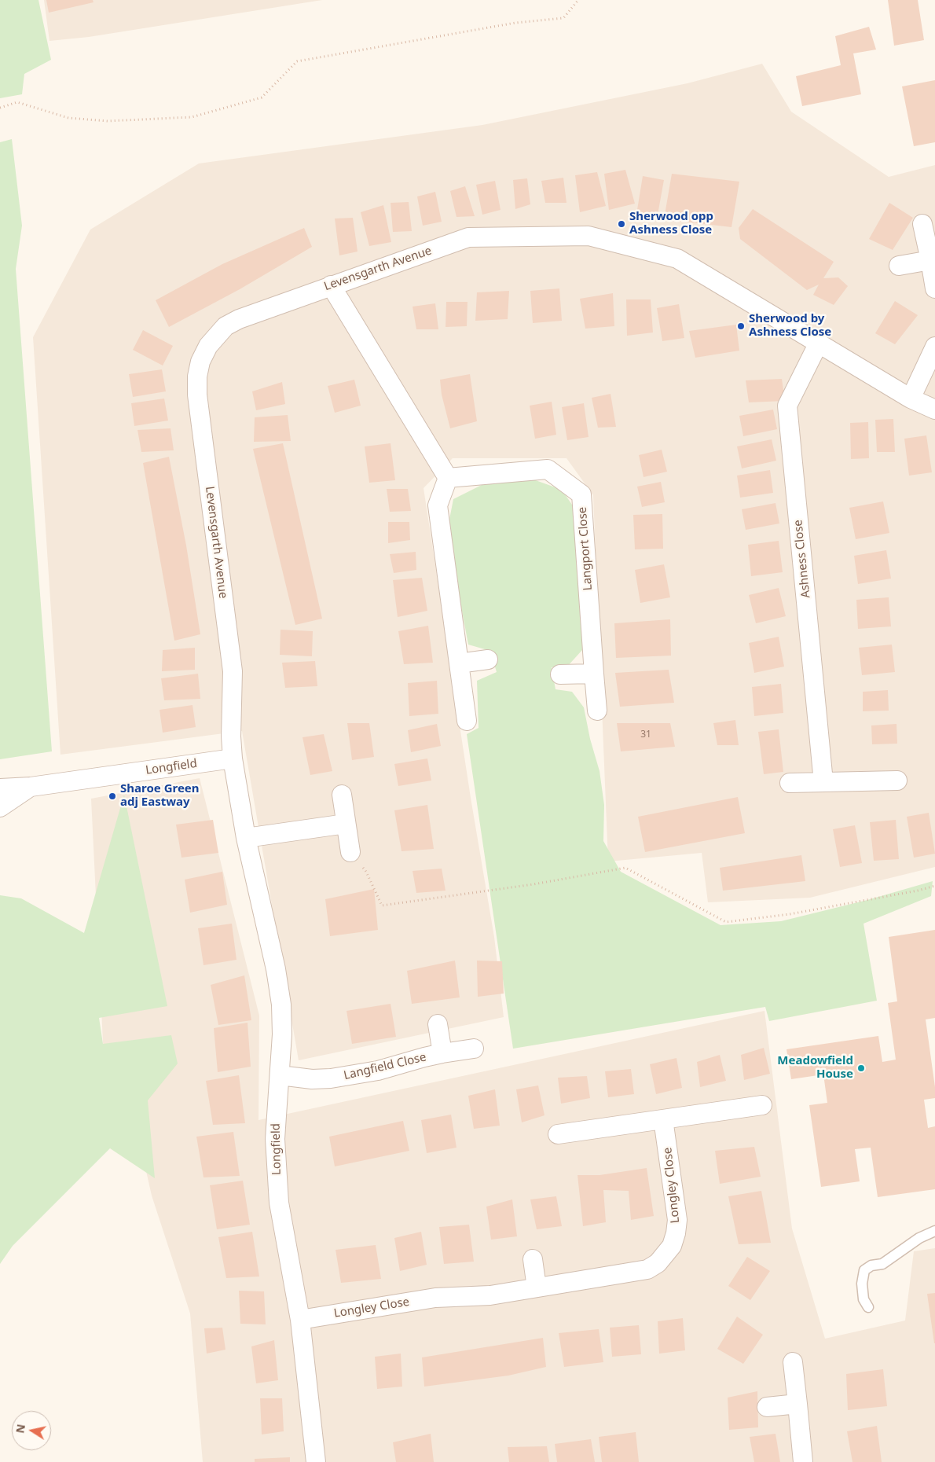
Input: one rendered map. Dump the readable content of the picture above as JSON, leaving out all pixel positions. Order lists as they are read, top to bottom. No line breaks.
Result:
{"streets":{"street":["Levensgarth Avenue","Langport Close","Ashness Close","Longfield","Langfield Close","Longley Close"]},"crossings":[["Levensgarth Avenue","Ashness Close"],["Levensgarth Avenue","Longfield"],["Longfield","Langfield Close"],["Longfield","Longley Close"]],"places":["Sherwood opp Ashness Close","Sherwood by Ashness Close","Sharoe Green adj Eastway","Meadowfield House"],"house_numbers":["31"],"north":"left"}
